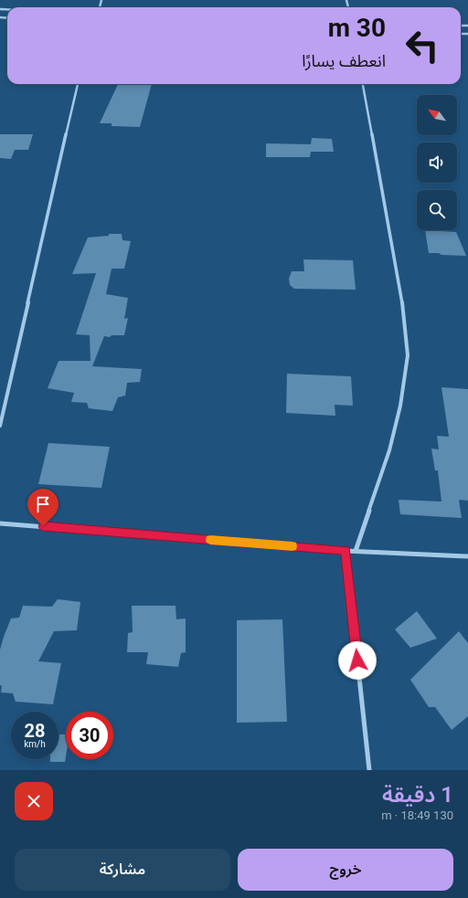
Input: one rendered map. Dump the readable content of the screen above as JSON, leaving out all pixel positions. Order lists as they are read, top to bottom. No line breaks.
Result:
{"north":"top left","page":{"turn":["30 m","انعطف يسارًا"],"speed":"28 km/h","limit":"30","heading":["1 دقيقة","130 m · 18:49"],"buttons":["خروج","مشاركة"]}}
